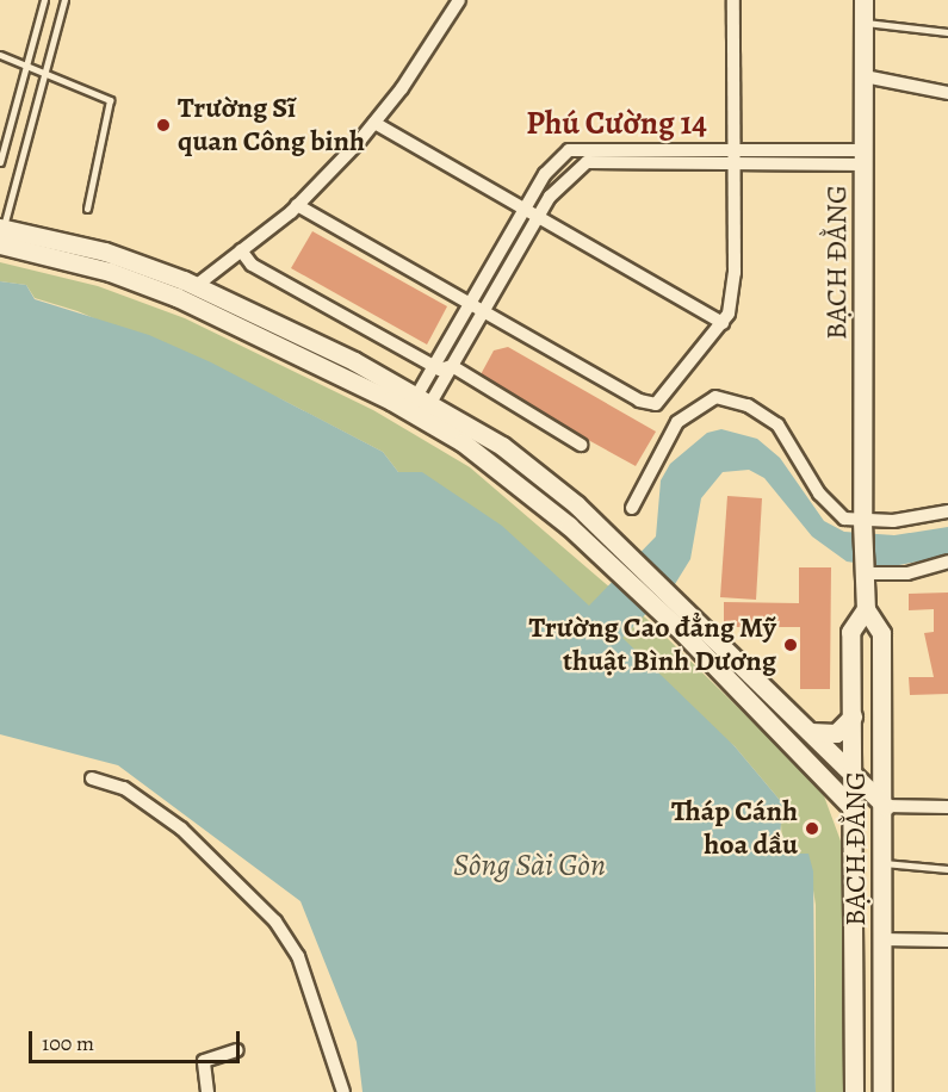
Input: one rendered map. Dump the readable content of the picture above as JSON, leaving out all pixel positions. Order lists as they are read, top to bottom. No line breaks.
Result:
{"streets":{"street":["BẠCH ĐẰNG"]},"districts":["Phú Cường 14"],"water":["Sông Sài Gòn"],"places":["Trường Sĩ quan Công binh","Trường Cao đẳng Mỹ thuật Bình Dương","Tháp Cánh hoa dầu"],"scale_bar":"100 m"}
